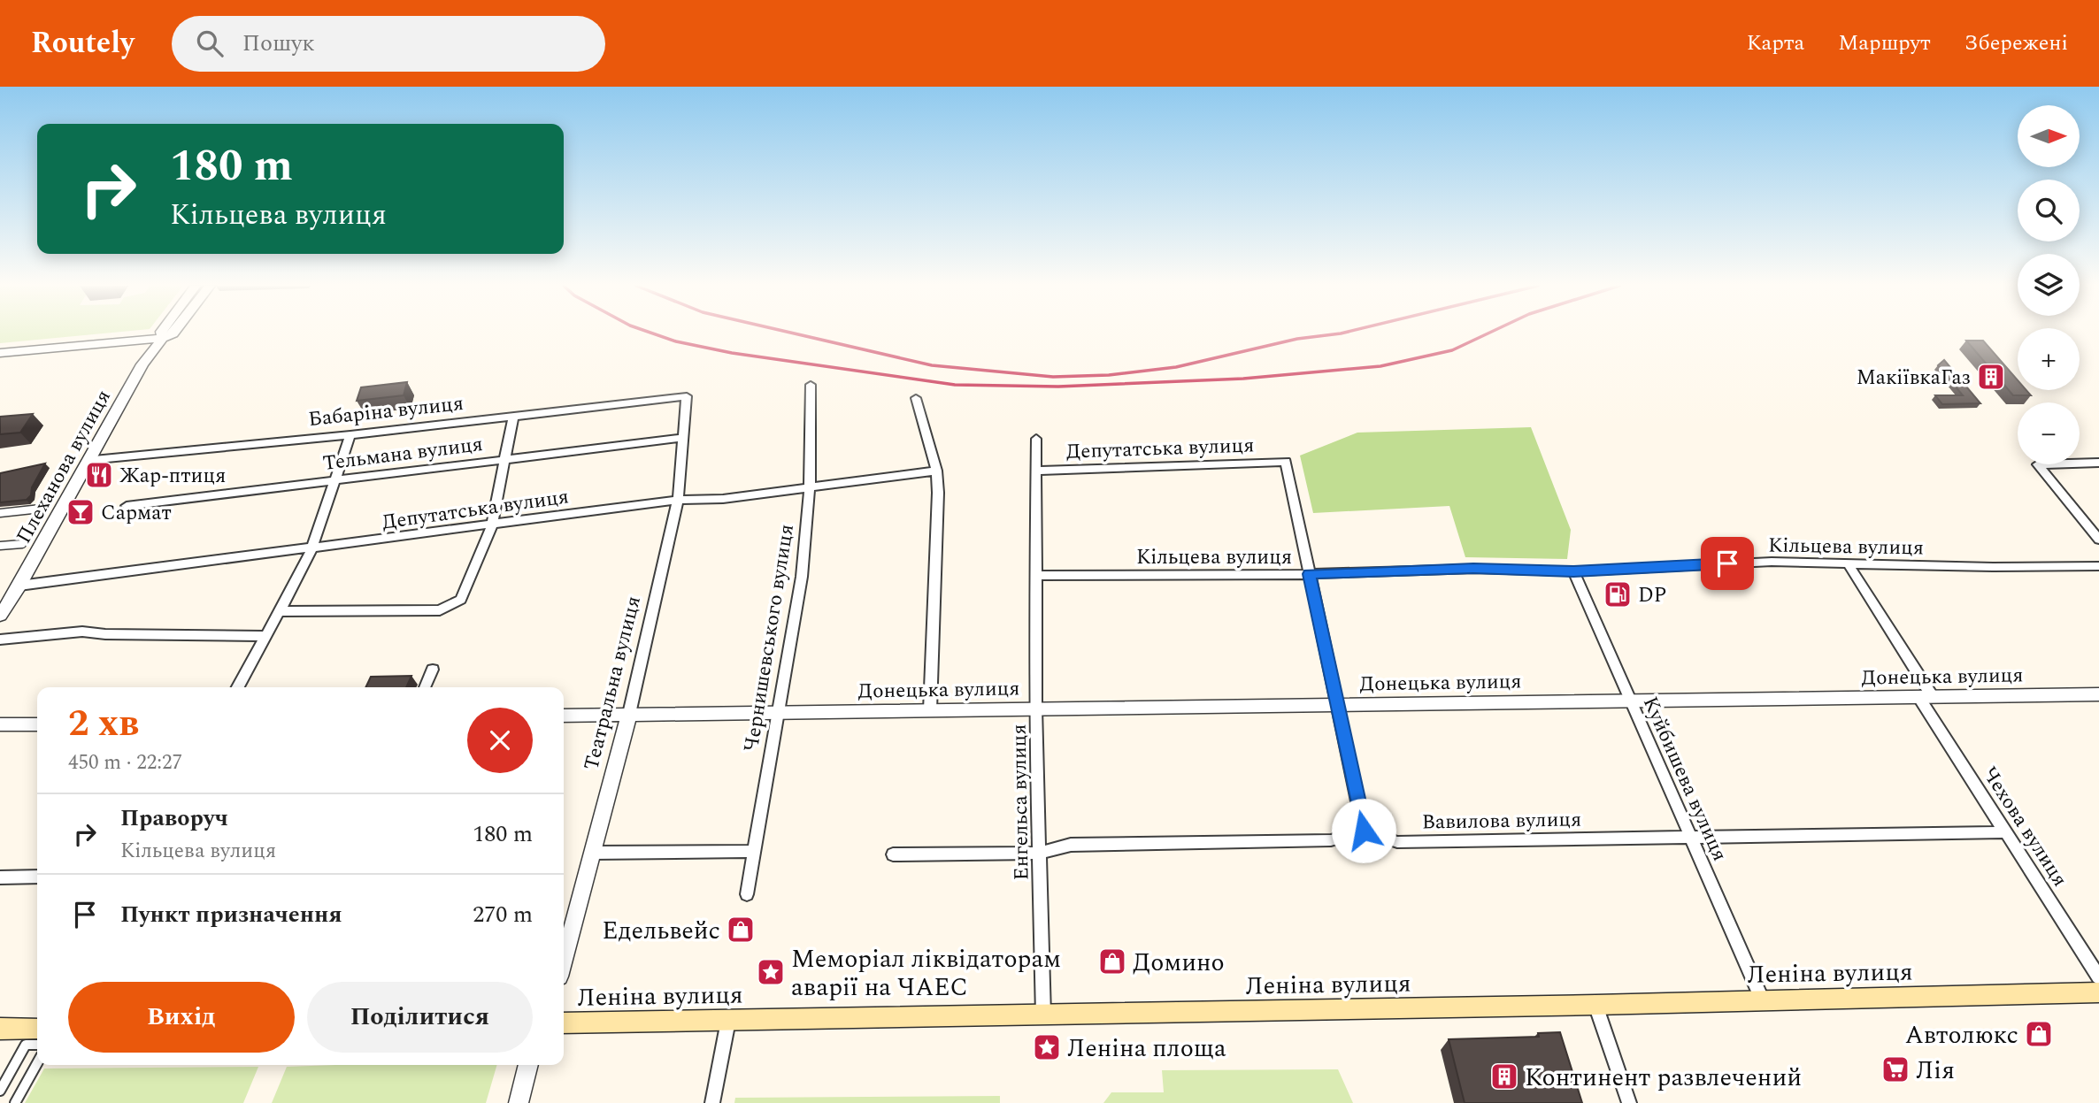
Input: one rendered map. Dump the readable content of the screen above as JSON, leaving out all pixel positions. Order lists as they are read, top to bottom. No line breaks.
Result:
{"streets":{"main road":["Леніна вулиця"],"street":["Бабаріна вулиця","Депутатська вулиця","Тельмана вулиця","Плеханова вулиця","Кільцева вулиця","Чернишевського вулиця","Донецька вулиця","Театральна вулиця","Куйбишева вулиця","Енгельса вулиця","Вавилова вулиця","Чехова вулиця"]},"crossings":[["Бабаріна вулиця","Плеханова вулиця"],["Бабаріна вулиця","Театральна вулиця"],["Депутатська вулиця","Плеханова вулиця"],["Депутатська вулиця","Кільцева вулиця"],["Депутатська вулиця","Чернишевського вулиця"],["Депутатська вулиця","Театральна вулиця"],["Депутатська вулиця","Енгельса вулиця"],["Тельмана вулиця","Театральна вулиця"],["Кільцева вулиця","Куйбишева вулиця"],["Кільцева вулиця","Енгельса вулиця"],["Кільцева вулиця","Чехова вулиця"],["Чернишевського вулиця","Донецька вулиця"],["Донецька вулиця","Театральна вулиця"],["Донецька вулиця","Куйбишева вулиця"],["Донецька вулиця","Енгельса вулиця"],["Донецька вулиця","Чехова вулиця"],["Куйбишева вулиця","Вавилова вулиця"],["Куйбишева вулиця","Леніна вулиця"],["Енгельса вулиця","Леніна вулиця"],["Вавилова вулиця","Чехова вулиця"]],"places":{"building":["МакіївкаГаз","Континент развлечений"],"restaurant":["Жар-птиця"],"bar":["Сармат"],"fuel station":["DP"],"shop":["Едельвейс","Домино","Автолюкс"],"place":["Меморіал ліквідаторам аварії на ЧАЕС","Леніна площа"],"supermarket":["Лія"]},"north":"right","page":{"header":"Routely","search":"Пошук","nav":["Карта","Маршрут","Збережені"],"map_buttons":["+","−"],"turn":["180 m","Кільцева вулиця"],"heading":["2 хв","450 m · 22:27"],"list":[{"name":"Праворуч","note":"Кільцева вулиця","value":"180 m"},{"name":"Пункт призначення","value":"270 m"}],"buttons":["Вихід","Поділитися"]}}
